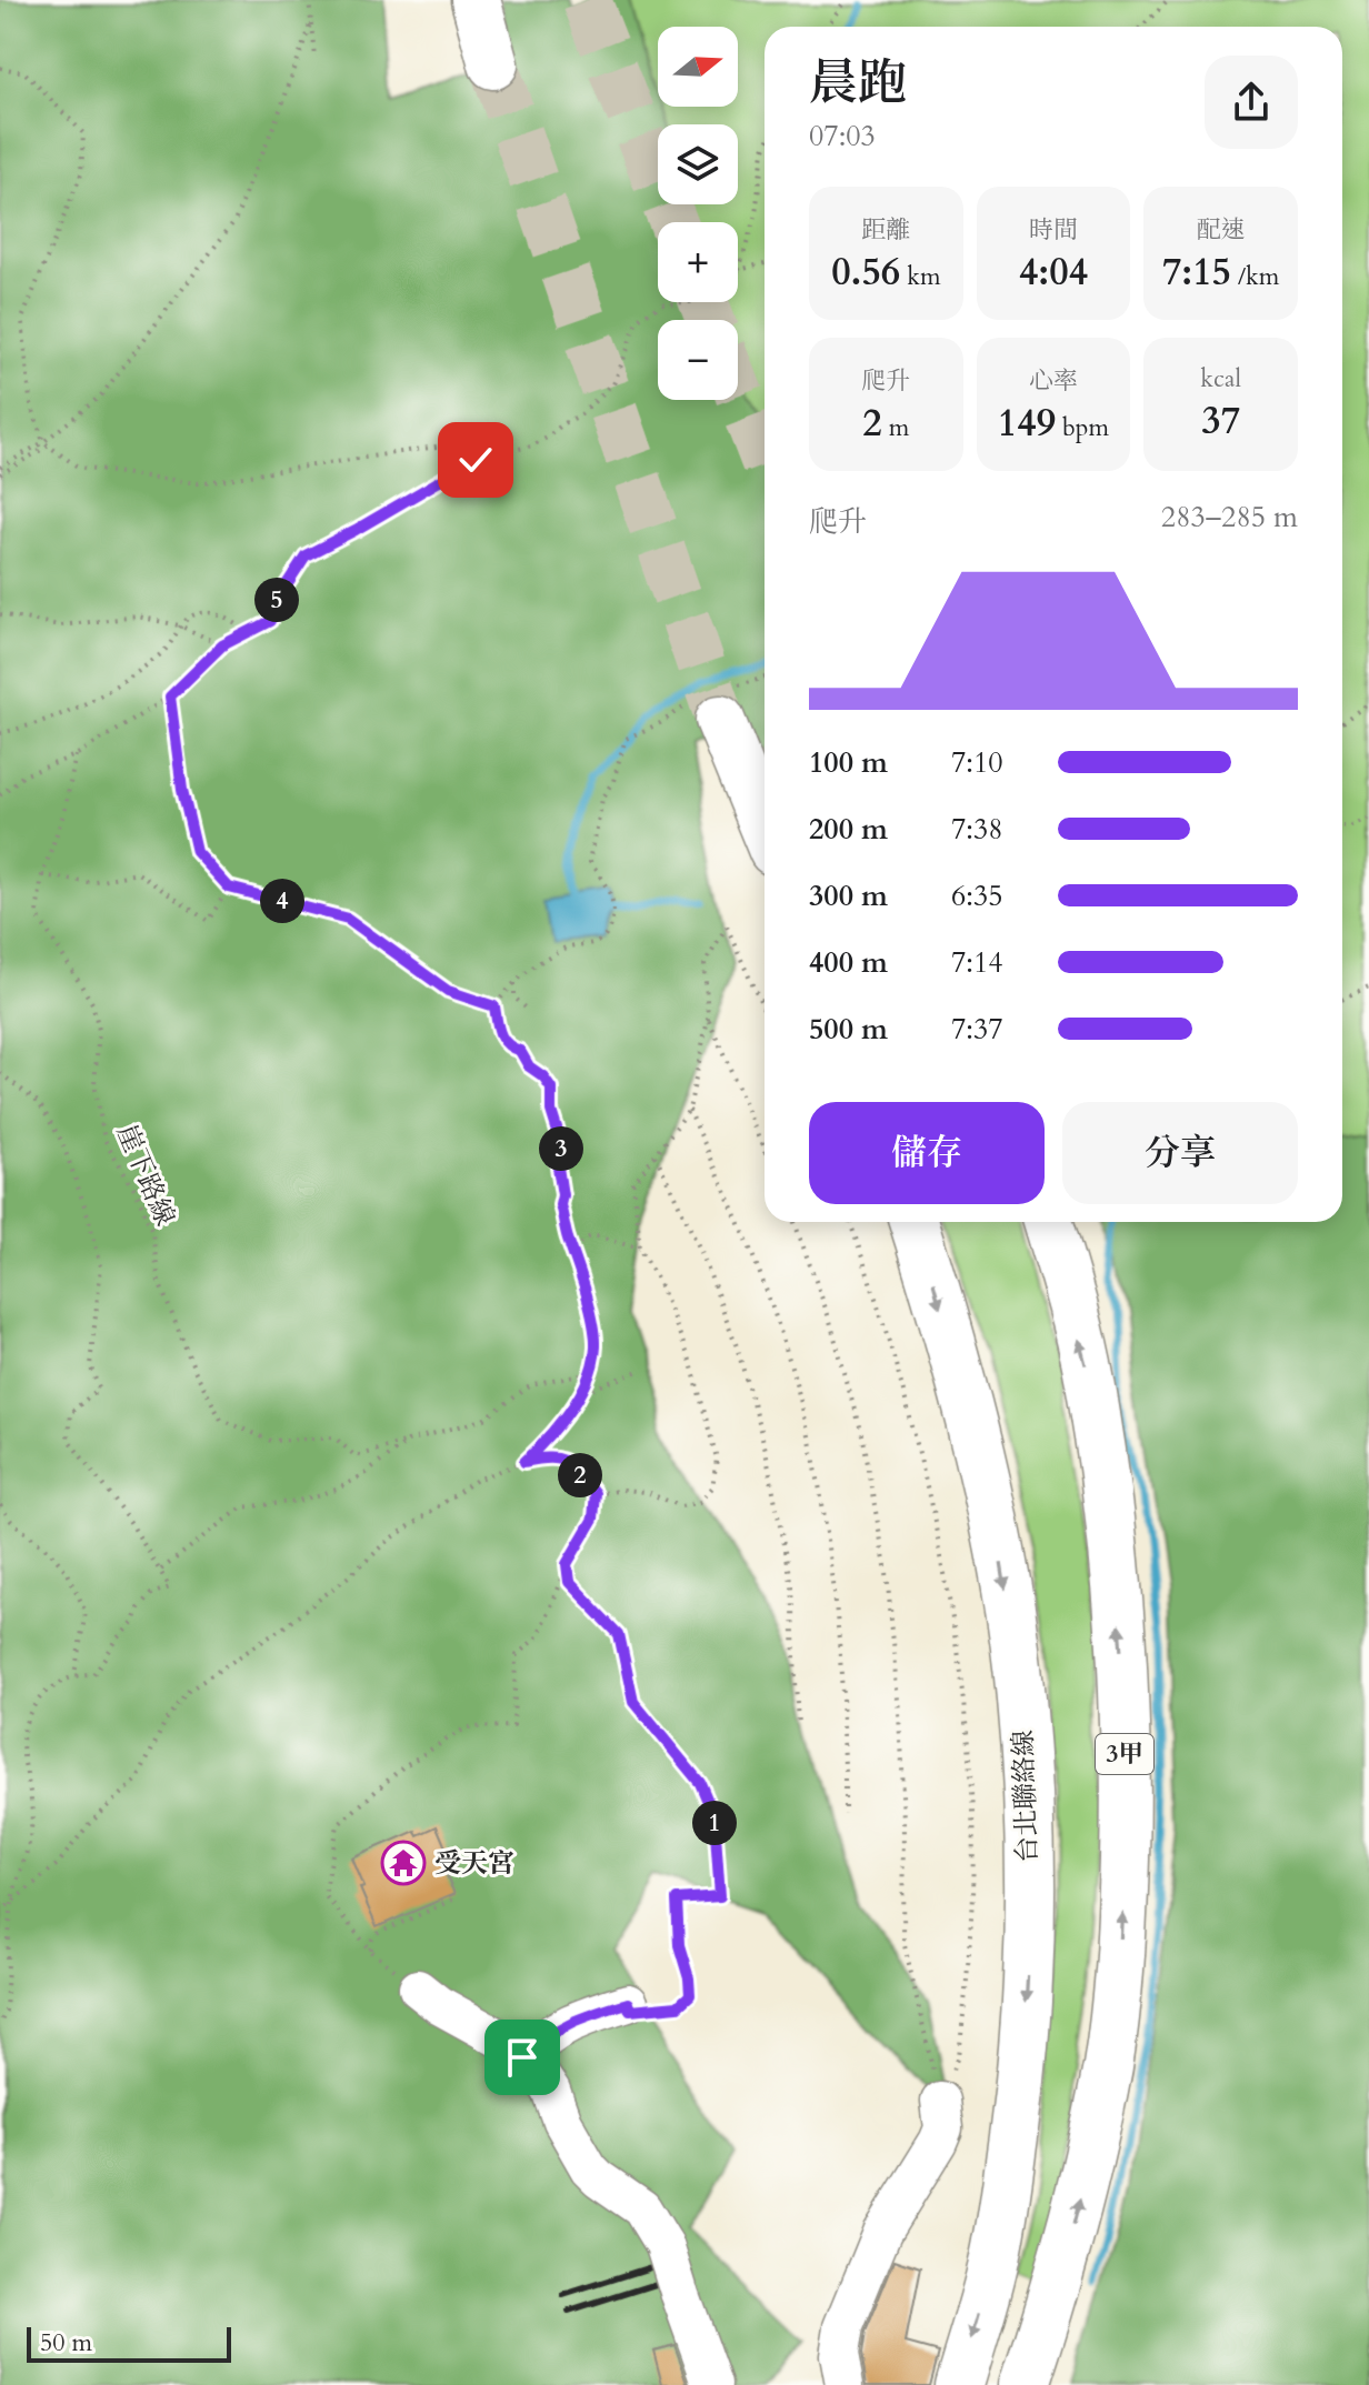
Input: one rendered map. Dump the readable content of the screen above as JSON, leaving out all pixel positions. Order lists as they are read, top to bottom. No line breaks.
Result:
{"streets":{"highway":["3甲","台北聯絡線"],"path":["崖下路線"]},"places":{"temple":["受天宮"]},"scale_bar":"50 m","north":"right","page":{"map_buttons":["+","−"],"heading":["晨跑","07:03"],"stats":[["距離","0.56 km"],["時間","4:04"],["配速","7:15 /km"],["爬升","2 m"],["心率","149 bpm"],["kcal","37"]],"chart":["爬升","283–285 m"],"pins":["5","4","3","2","1"],"list":[{"name":"100 m","note":"7:10"},{"name":"200 m","note":"7:38"},{"name":"300 m","note":"6:35"},{"name":"400 m","note":"7:14"},{"name":"500 m","note":"7:37"}],"buttons":["儲存","分享"],"scale":"50 m"}}
